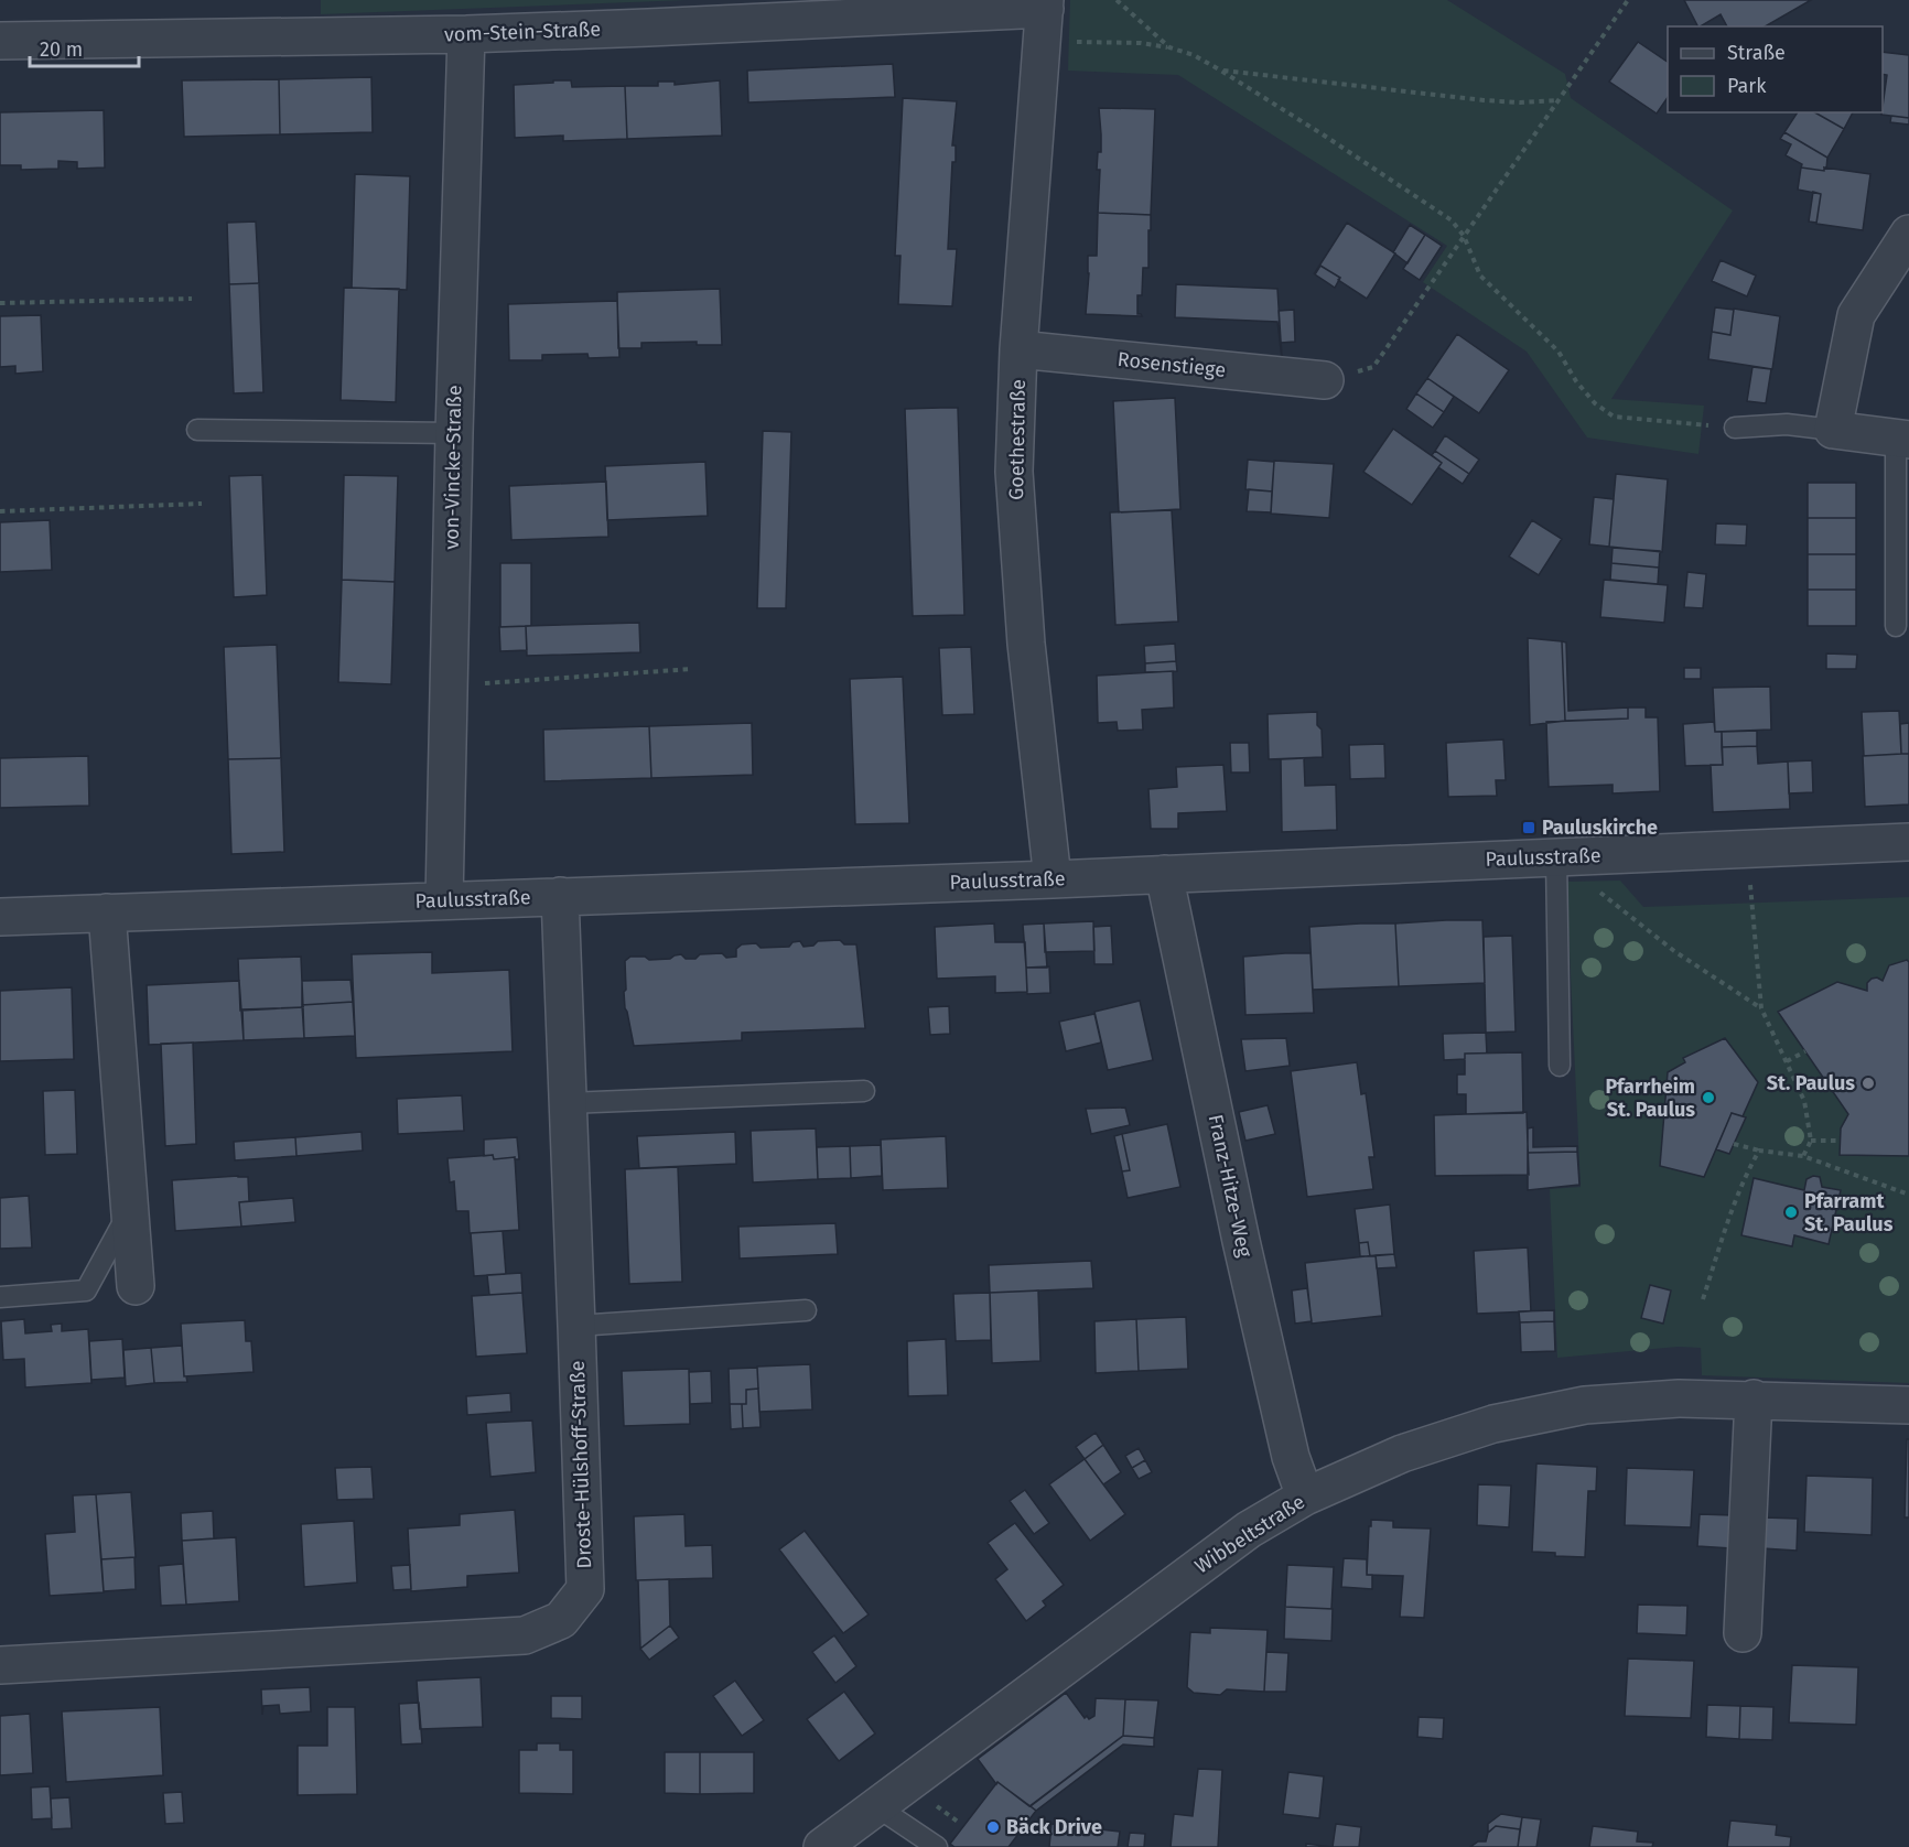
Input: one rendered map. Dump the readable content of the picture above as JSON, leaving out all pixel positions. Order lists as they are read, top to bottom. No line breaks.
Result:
{"streets":{"street":["vom-Stein-Straße","Rosenstiege","Goethestraße","von-Vincke-Straße","Paulusstraße","Franz-Hitze-Weg","Droste-Hülshoff-Straße","Wibbeltstraße"]},"crossings":[["vom-Stein-Straße","Goethestraße"],["vom-Stein-Straße","von-Vincke-Straße"],["Rosenstiege","Goethestraße"],["Goethestraße","Paulusstraße"],["von-Vincke-Straße","Paulusstraße"],["Paulusstraße","Franz-Hitze-Weg"],["Paulusstraße","Droste-Hülshoff-Straße"],["Franz-Hitze-Weg","Wibbeltstraße"]],"places":{"transit":["Pauluskirche"],"other":["St. Paulus","Pfarrheim St. Paulus","Pfarramt St. Paulus","Bäck Drive"]},"legend":["Straße","Park"],"scale_bar":"20 m"}
